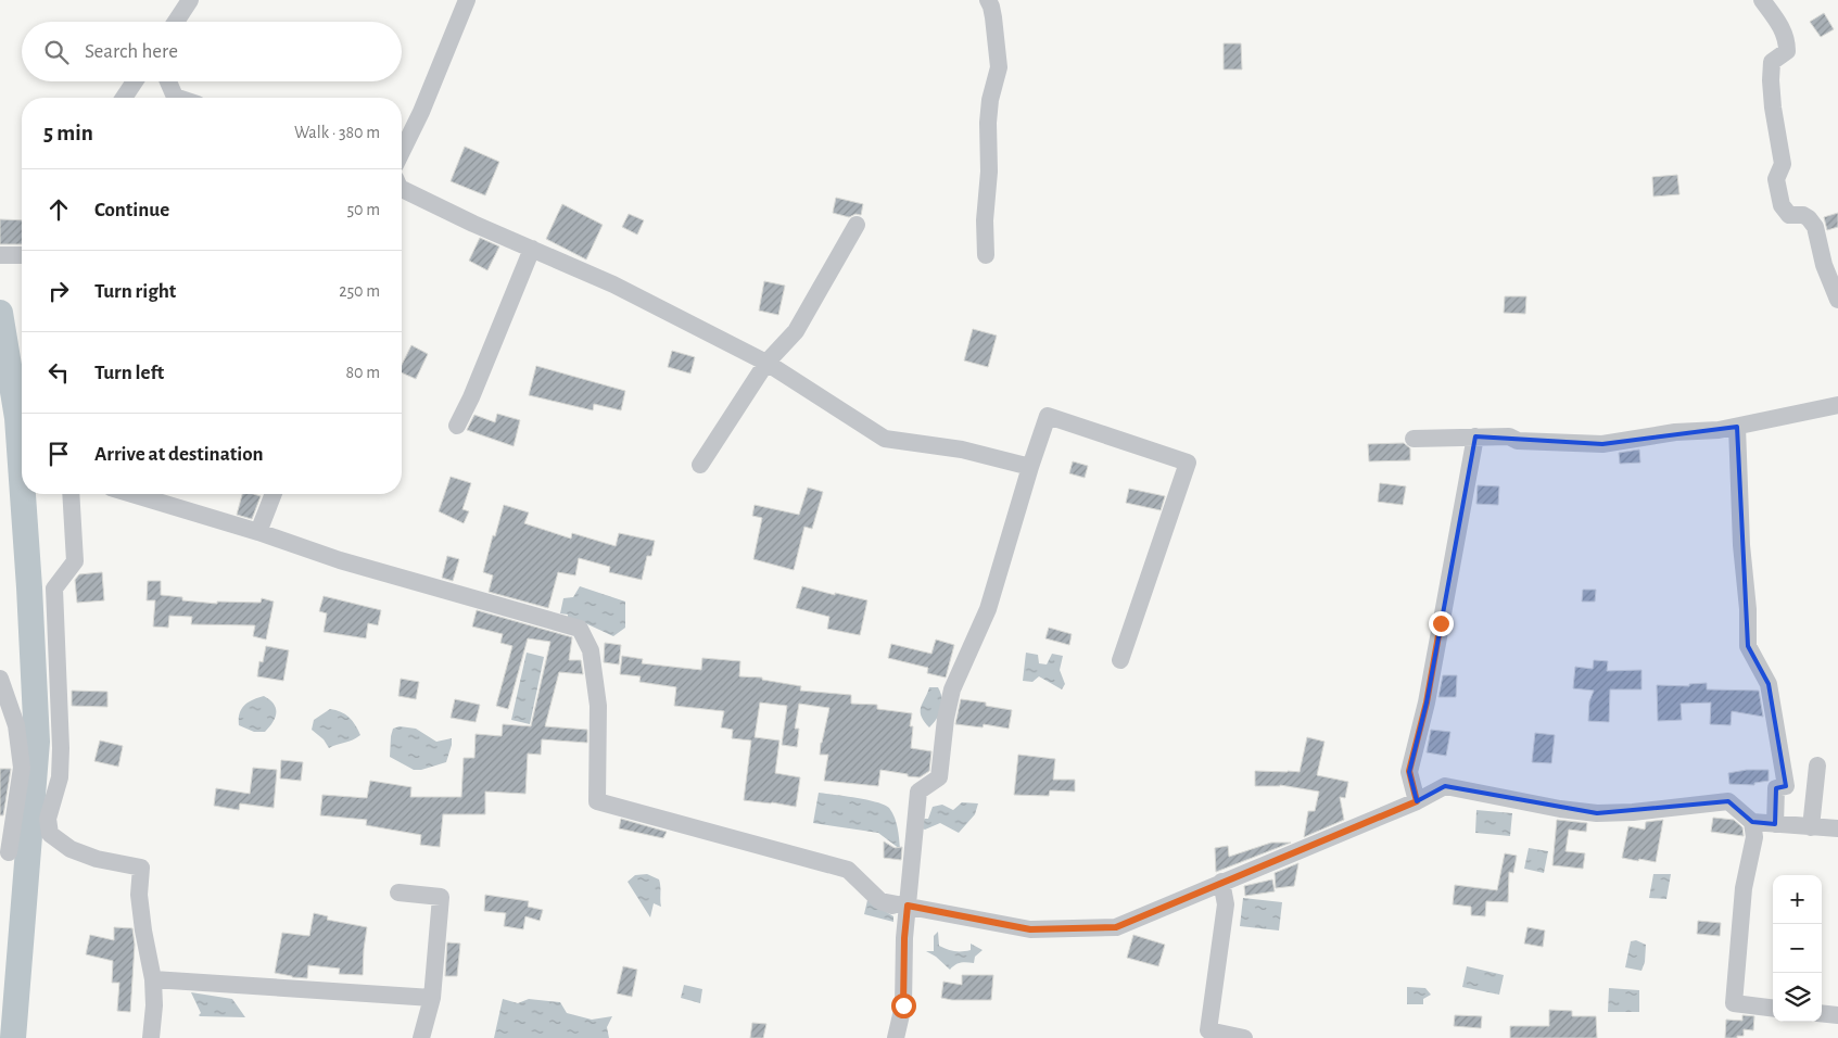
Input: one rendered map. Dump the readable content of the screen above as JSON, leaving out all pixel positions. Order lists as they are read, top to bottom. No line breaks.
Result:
{"page":{"search":"Search here","heading":["5 min","Walk · 380 m"],"list":[["Continue","50 m"],["Turn right","250 m"],["Turn left","80 m"],"Arrive at destination"],"map_buttons":["+","−"]}}
